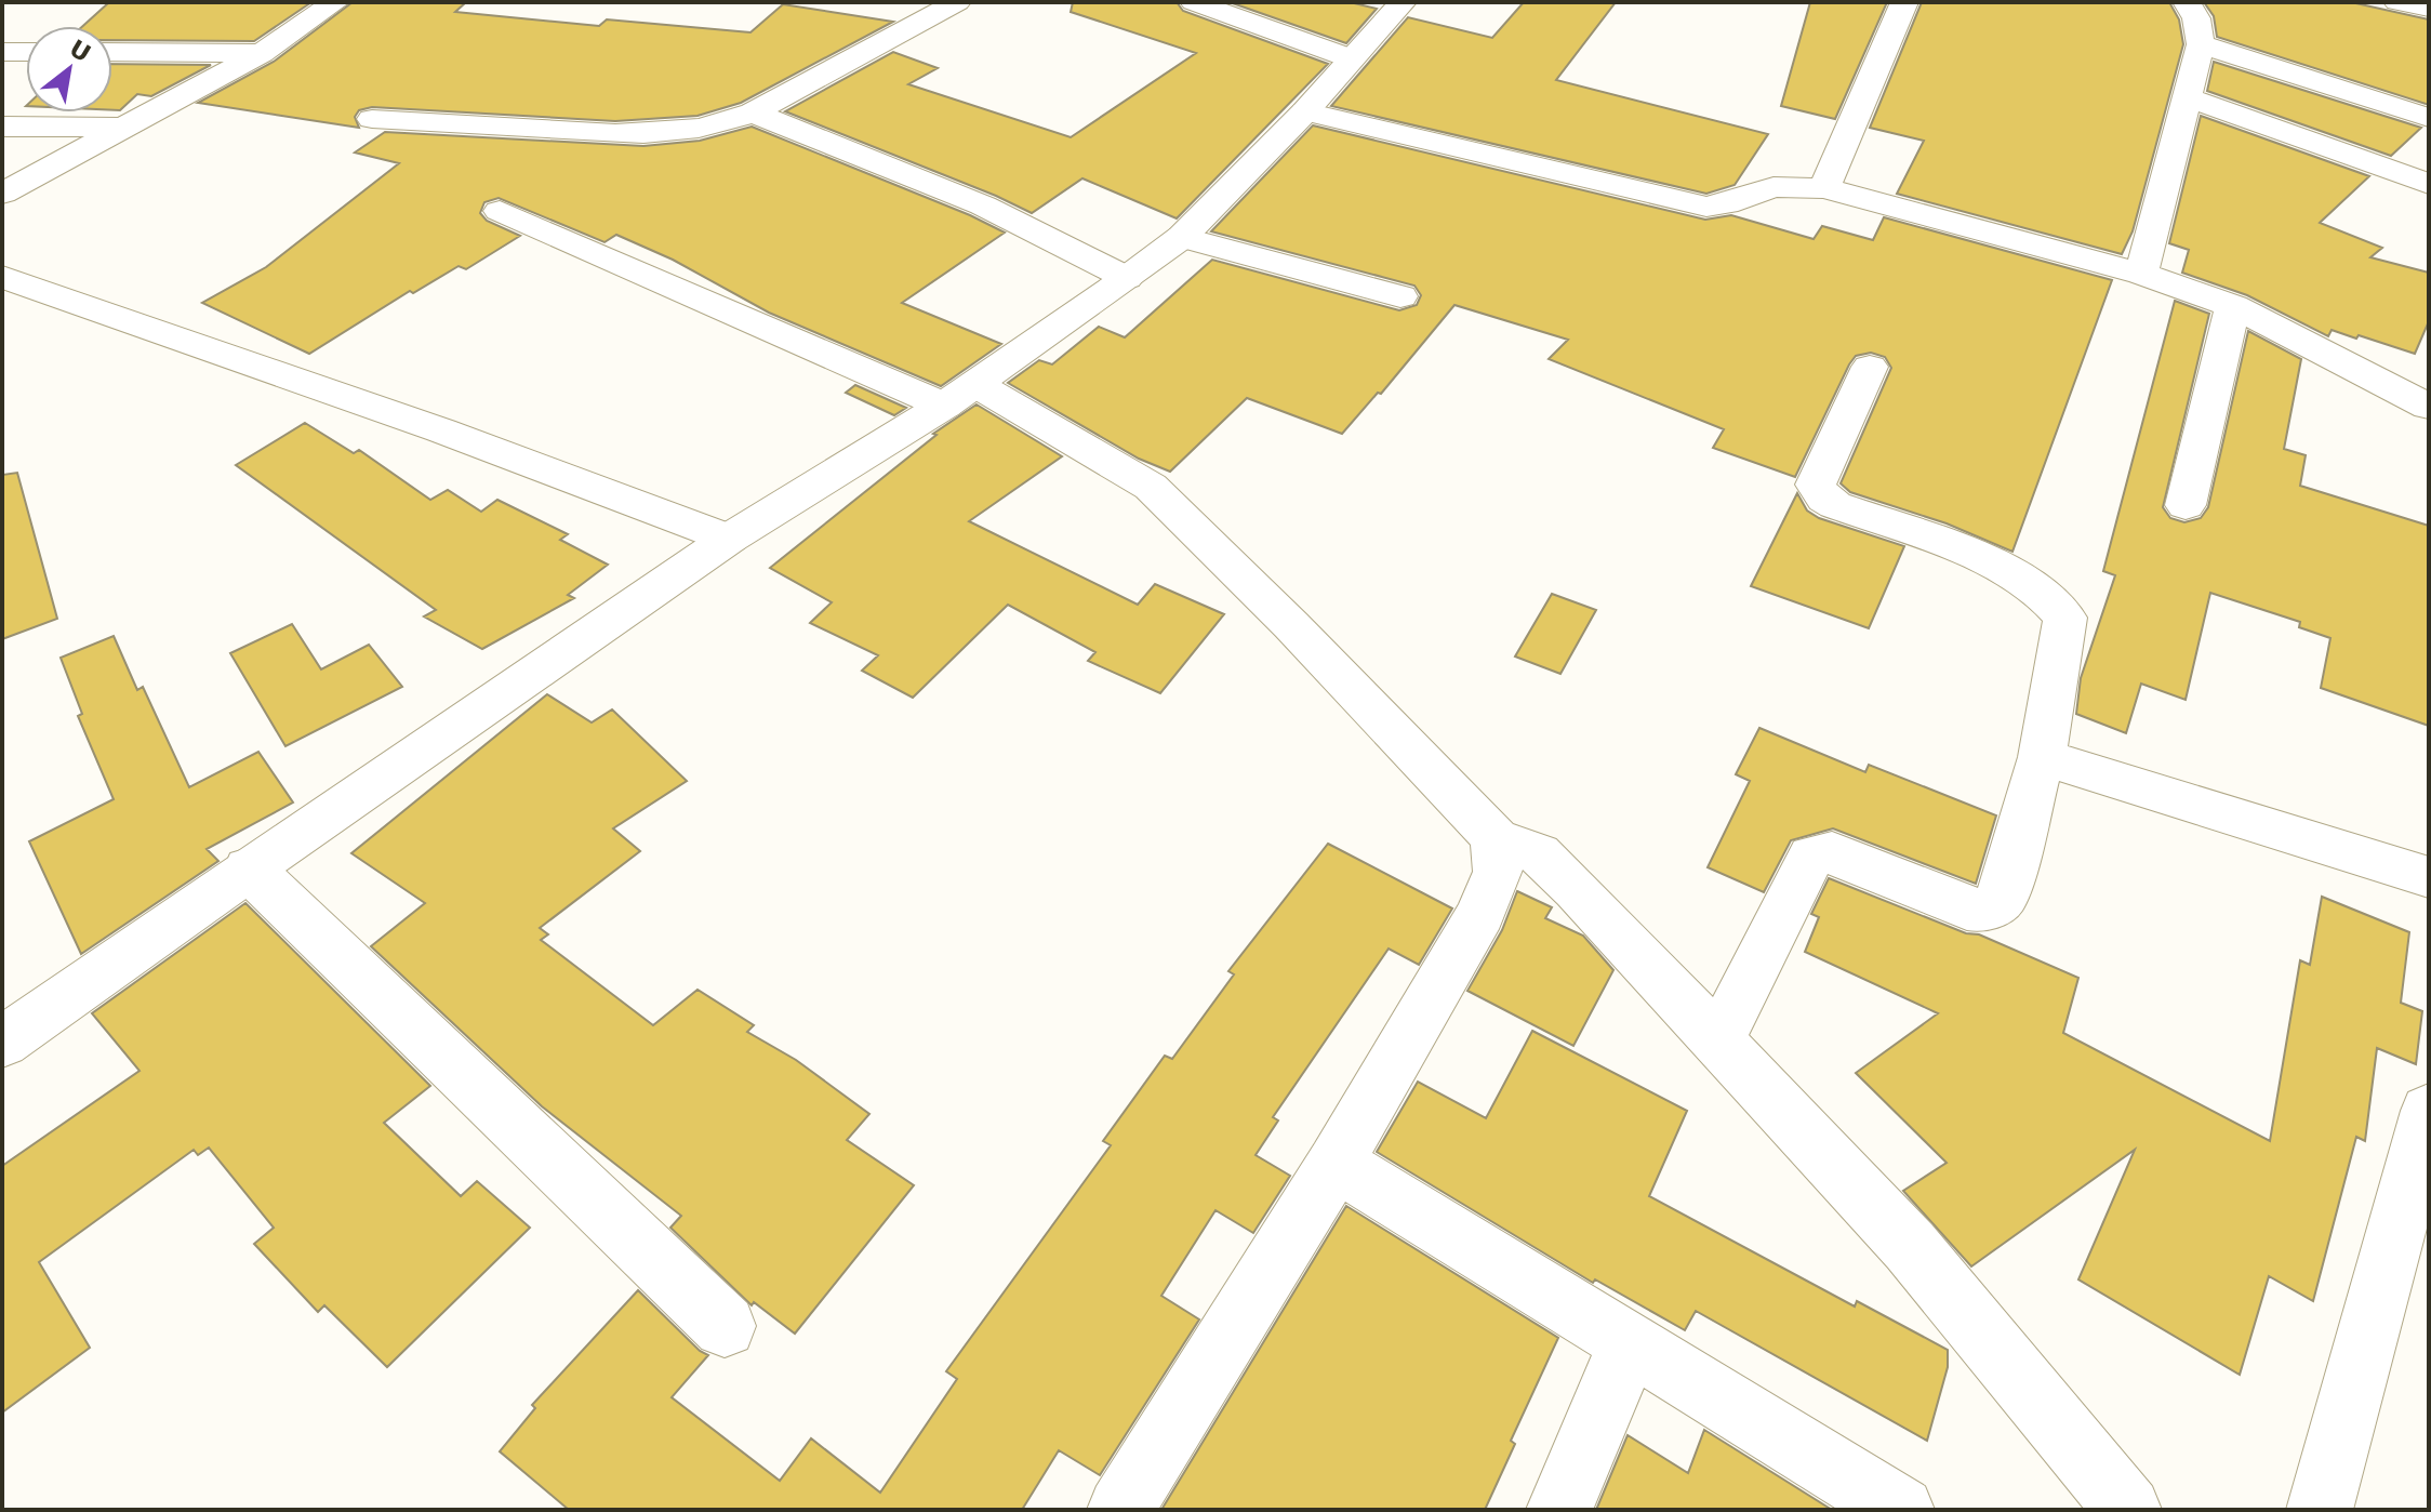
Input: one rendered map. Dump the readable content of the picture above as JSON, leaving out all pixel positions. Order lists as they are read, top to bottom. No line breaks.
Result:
{"north":"top right"}
